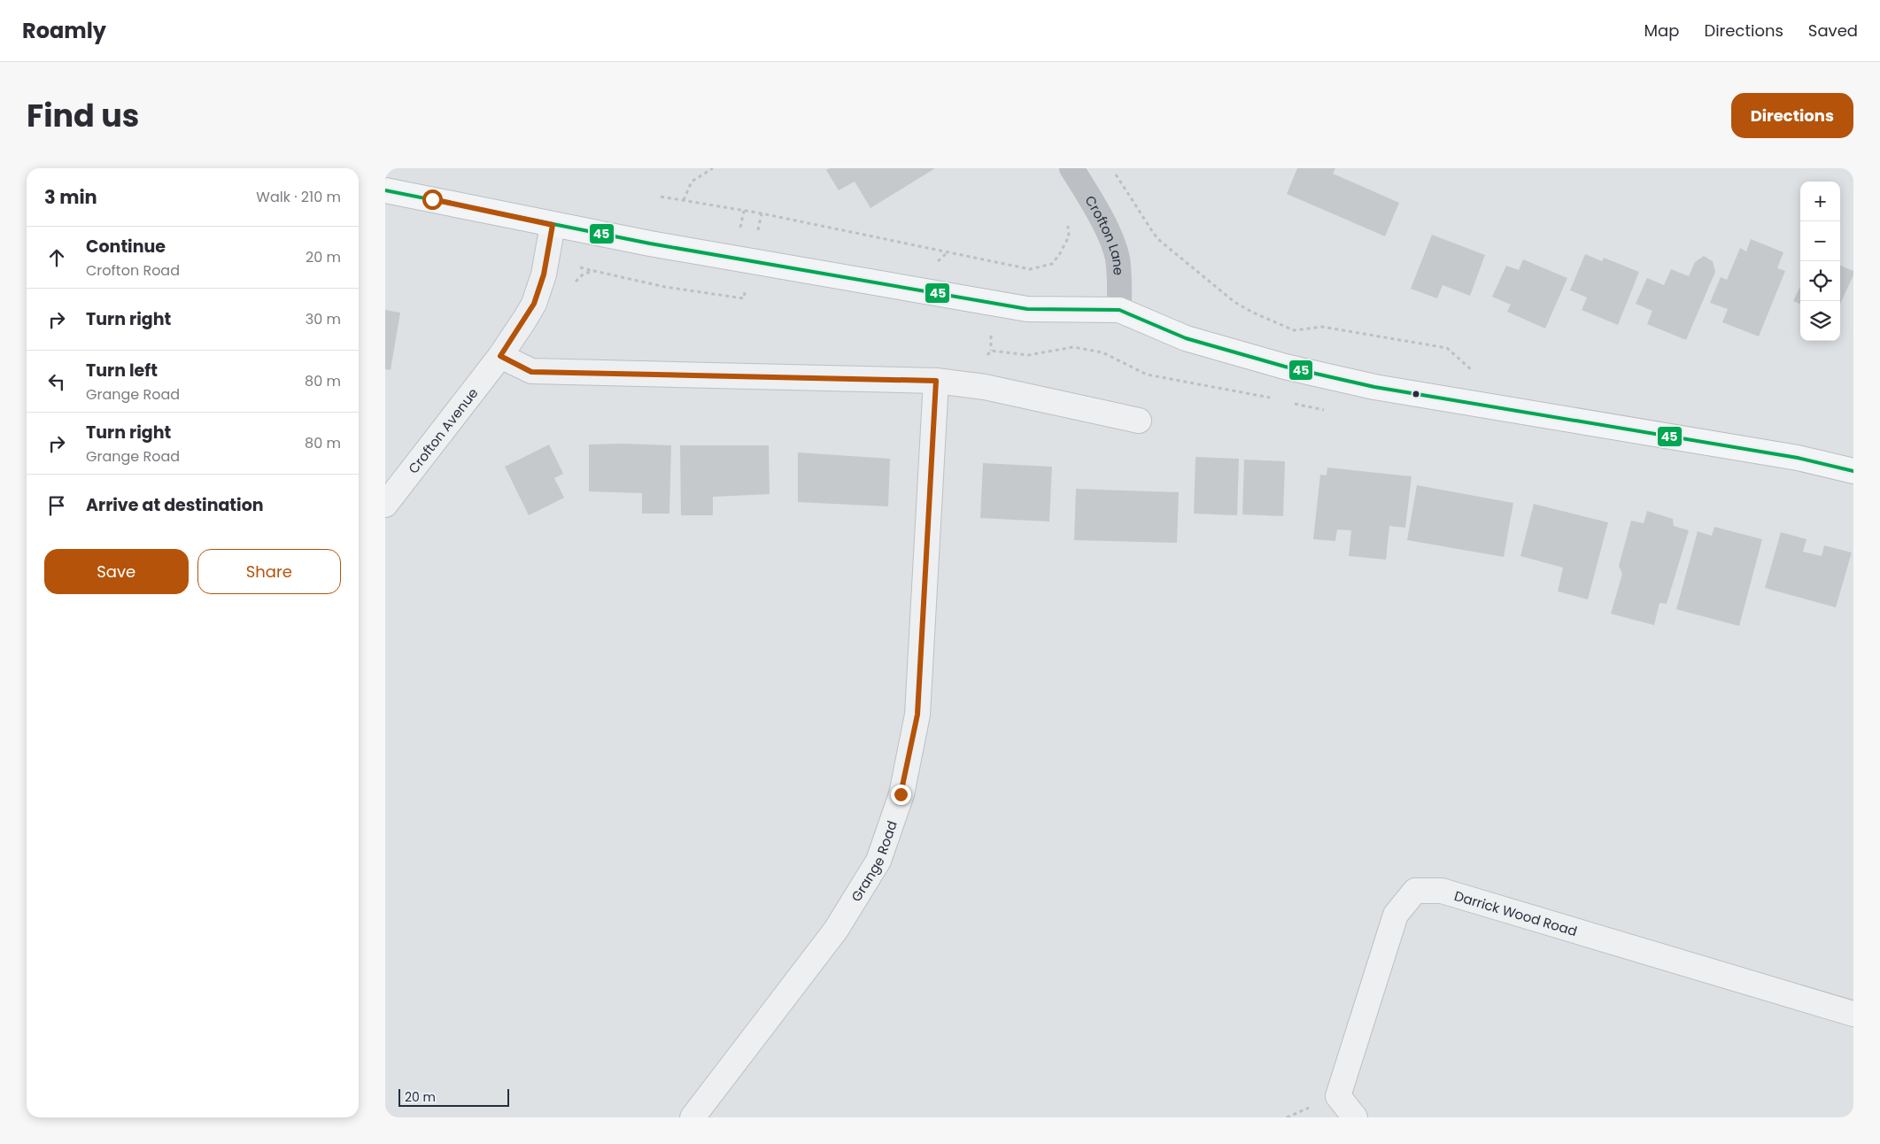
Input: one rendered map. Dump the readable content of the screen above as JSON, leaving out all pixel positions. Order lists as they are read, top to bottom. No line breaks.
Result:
{"streets":{"street":["Crofton Lane","Crofton Avenue","Grange Road","Darrick Wood Road"]},"lines":["transit line 45"],"scale_bar":"20 m","page":{"header":"Roamly","nav":["Map","Directions","Saved"],"title":"Find us","buttons":["Directions",["Save","Share"]],"heading":["3 min","Walk · 210 m"],"map_buttons":["+","−"],"list":[["Continue","Crofton Road","20 m"],["Turn right","30 m"],["Turn left","Grange Road","80 m"],["Turn right","Grange Road","80 m"],"Arrive at destination"],"scale":"20 m"}}
